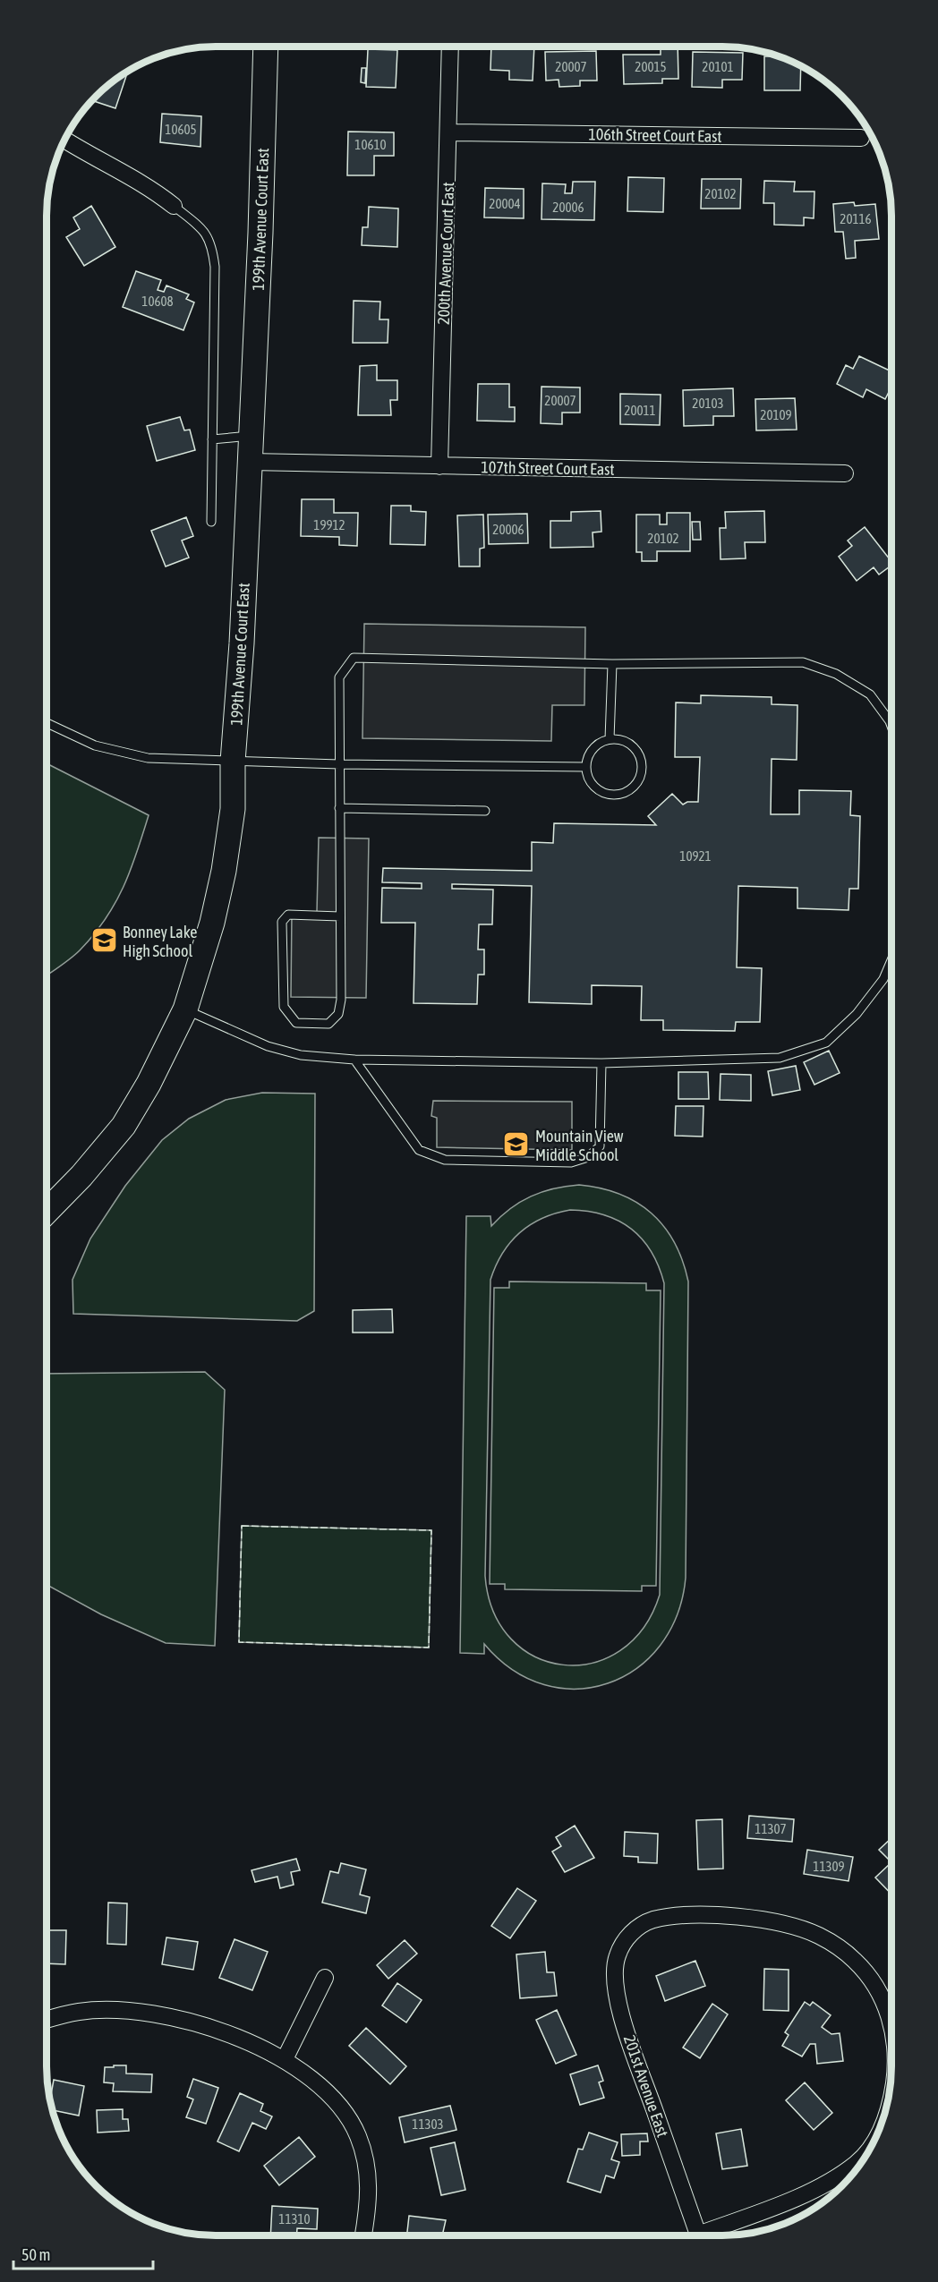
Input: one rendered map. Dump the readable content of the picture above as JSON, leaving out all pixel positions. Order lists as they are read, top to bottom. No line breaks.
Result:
{"streets":{"main road":["199th Avenue Court East"],"street":["106th Street Court East","200th Avenue Court East","107th Street Court East","201st Avenue East"]},"crossings":[["106th Street Court East","200th Avenue Court East"],["199th Avenue Court East","107th Street Court East"],["200th Avenue Court East","107th Street Court East"]],"places":{"school or university":["Bonney Lake High School","Mountain View Middle School"]},"house_numbers":["20007","20015","20101","10605","10610","20102","20004","20006","20116","10608","20007","20103","20011","20109","19912","20006","20102","10921","11307","11309","11303","11310"],"scale_bar":"50 m"}
